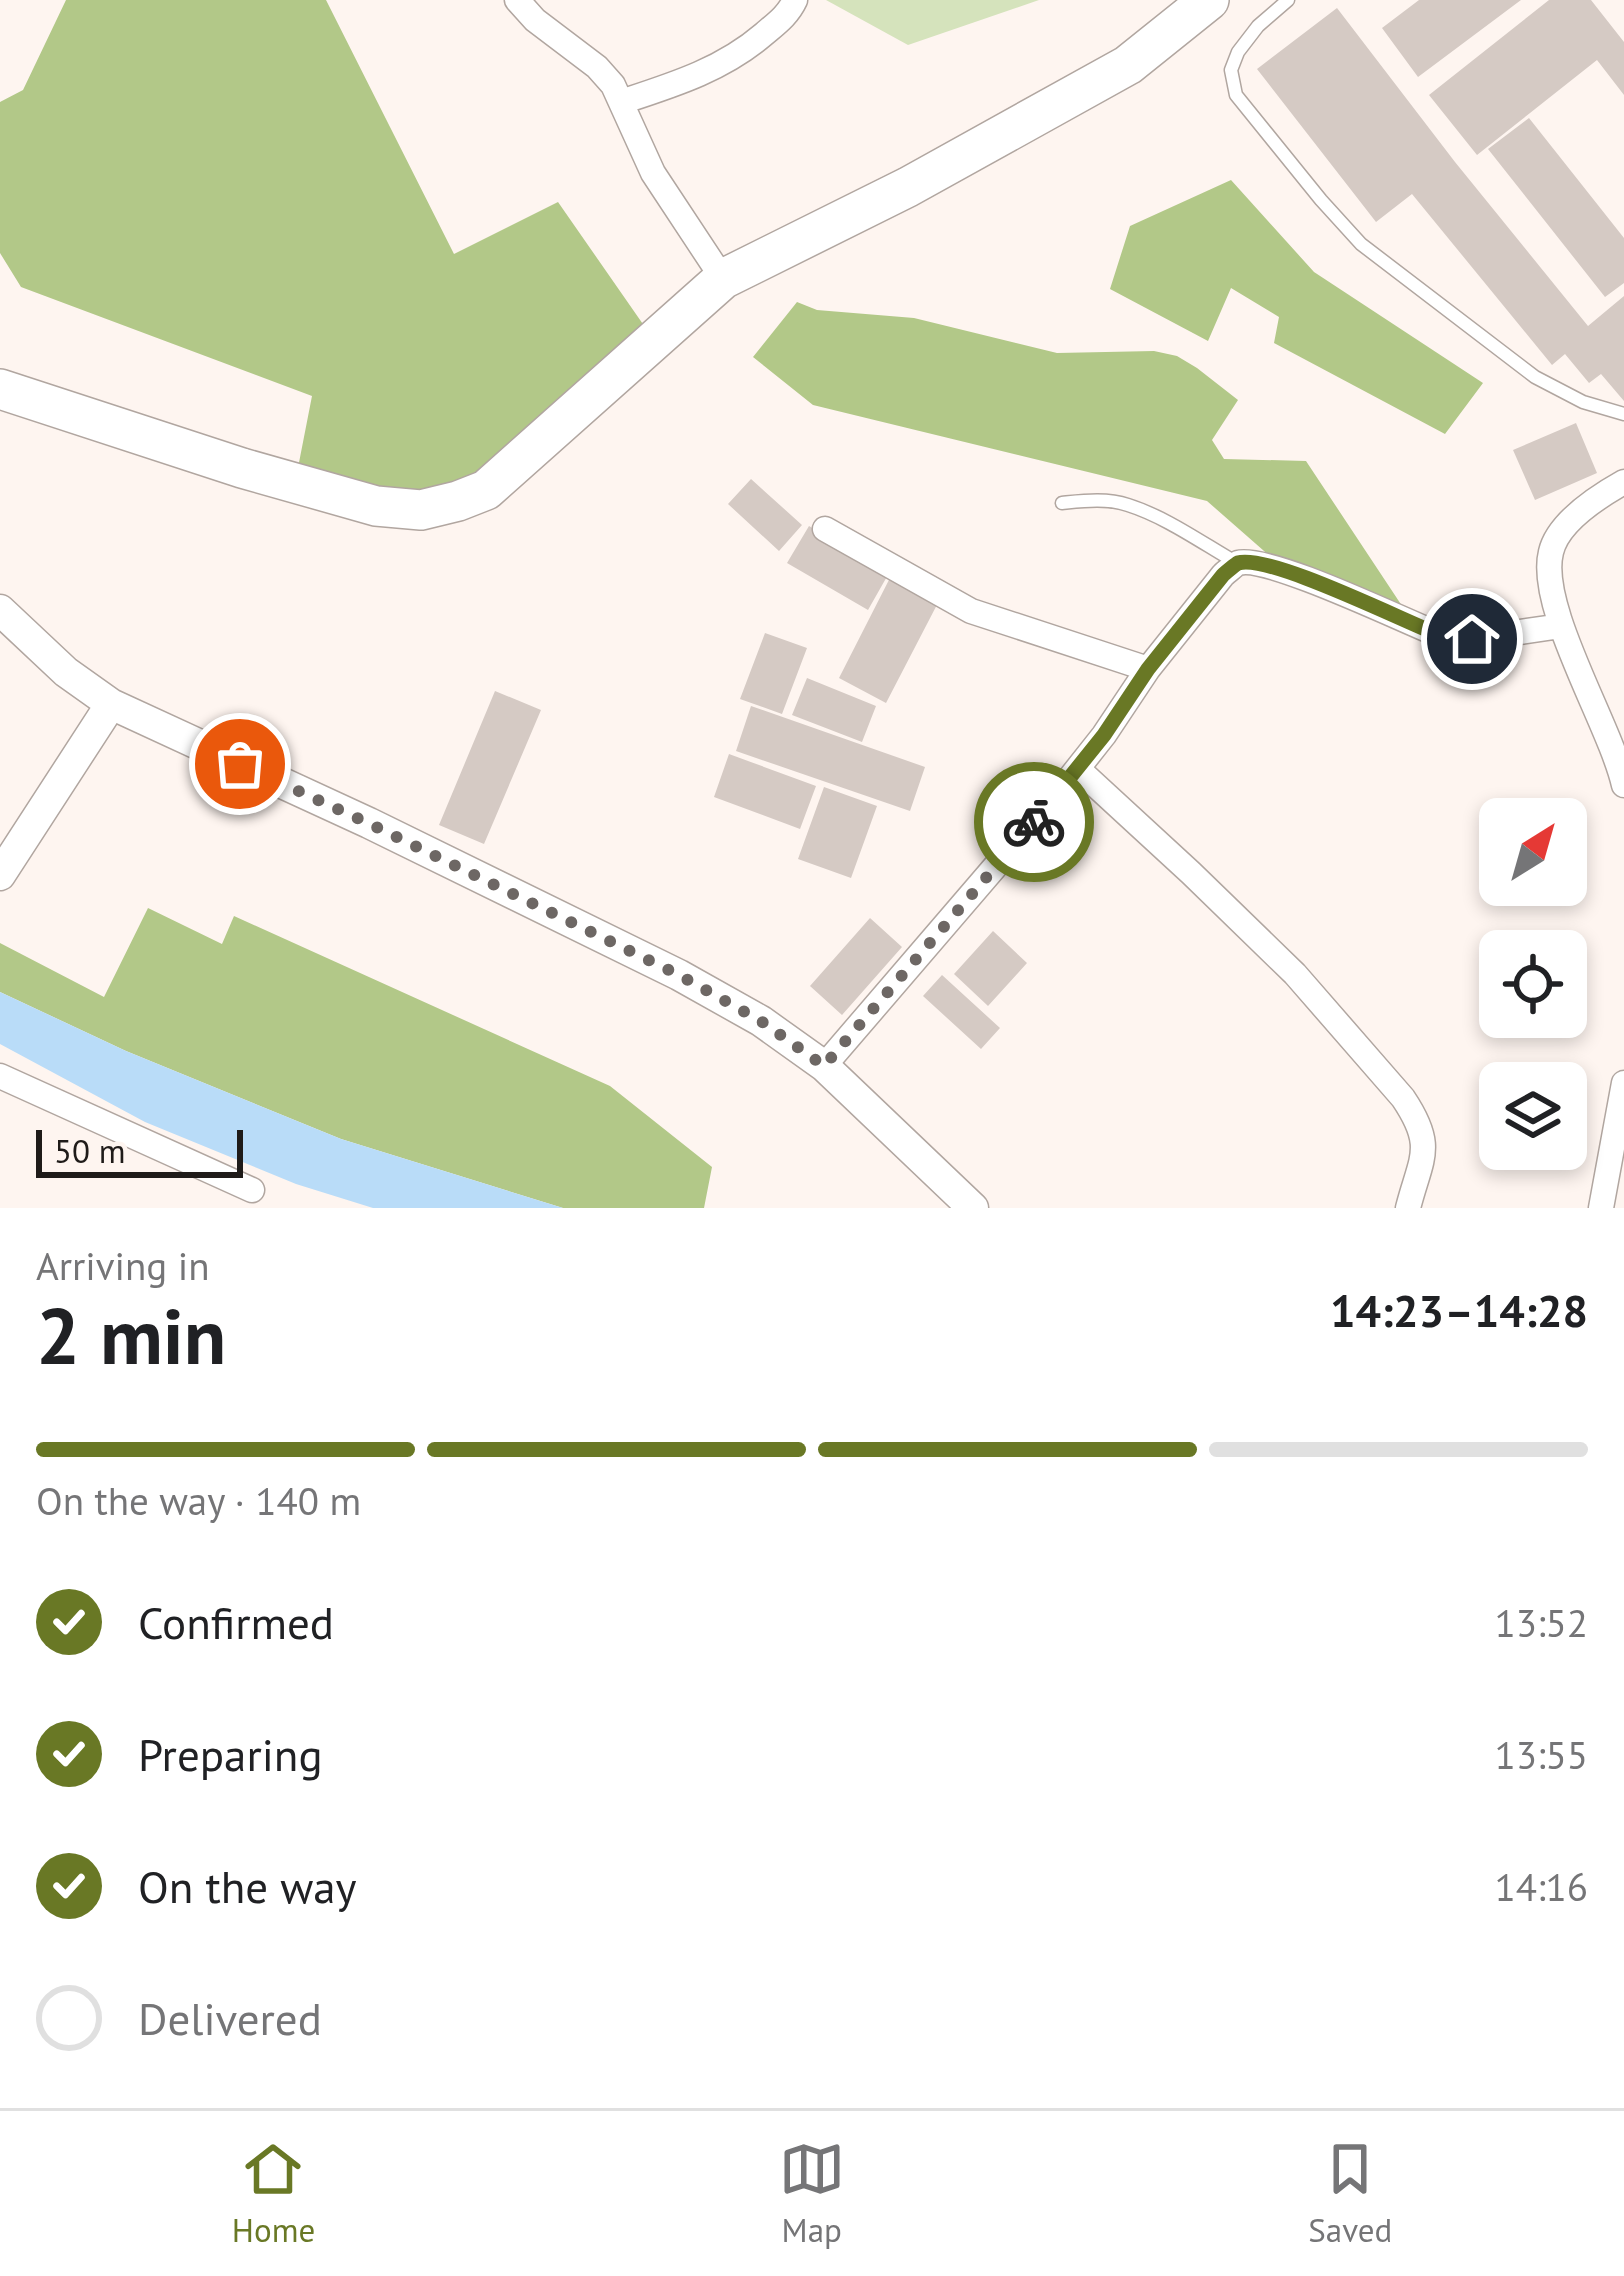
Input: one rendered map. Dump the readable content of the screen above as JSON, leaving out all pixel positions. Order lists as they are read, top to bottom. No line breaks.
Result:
{"scale_bar":"50 m","north":"top right","page":{"scale":"50 m","heading":["2 min","Arriving in","14:23–14:28"],"bar":"On the way · 140 m","list":[["Confirmed","13:52"],["Preparing","13:55"],["On the way","14:16"],"Delivered"],"tabs":["Home","Map","Saved"]}}
